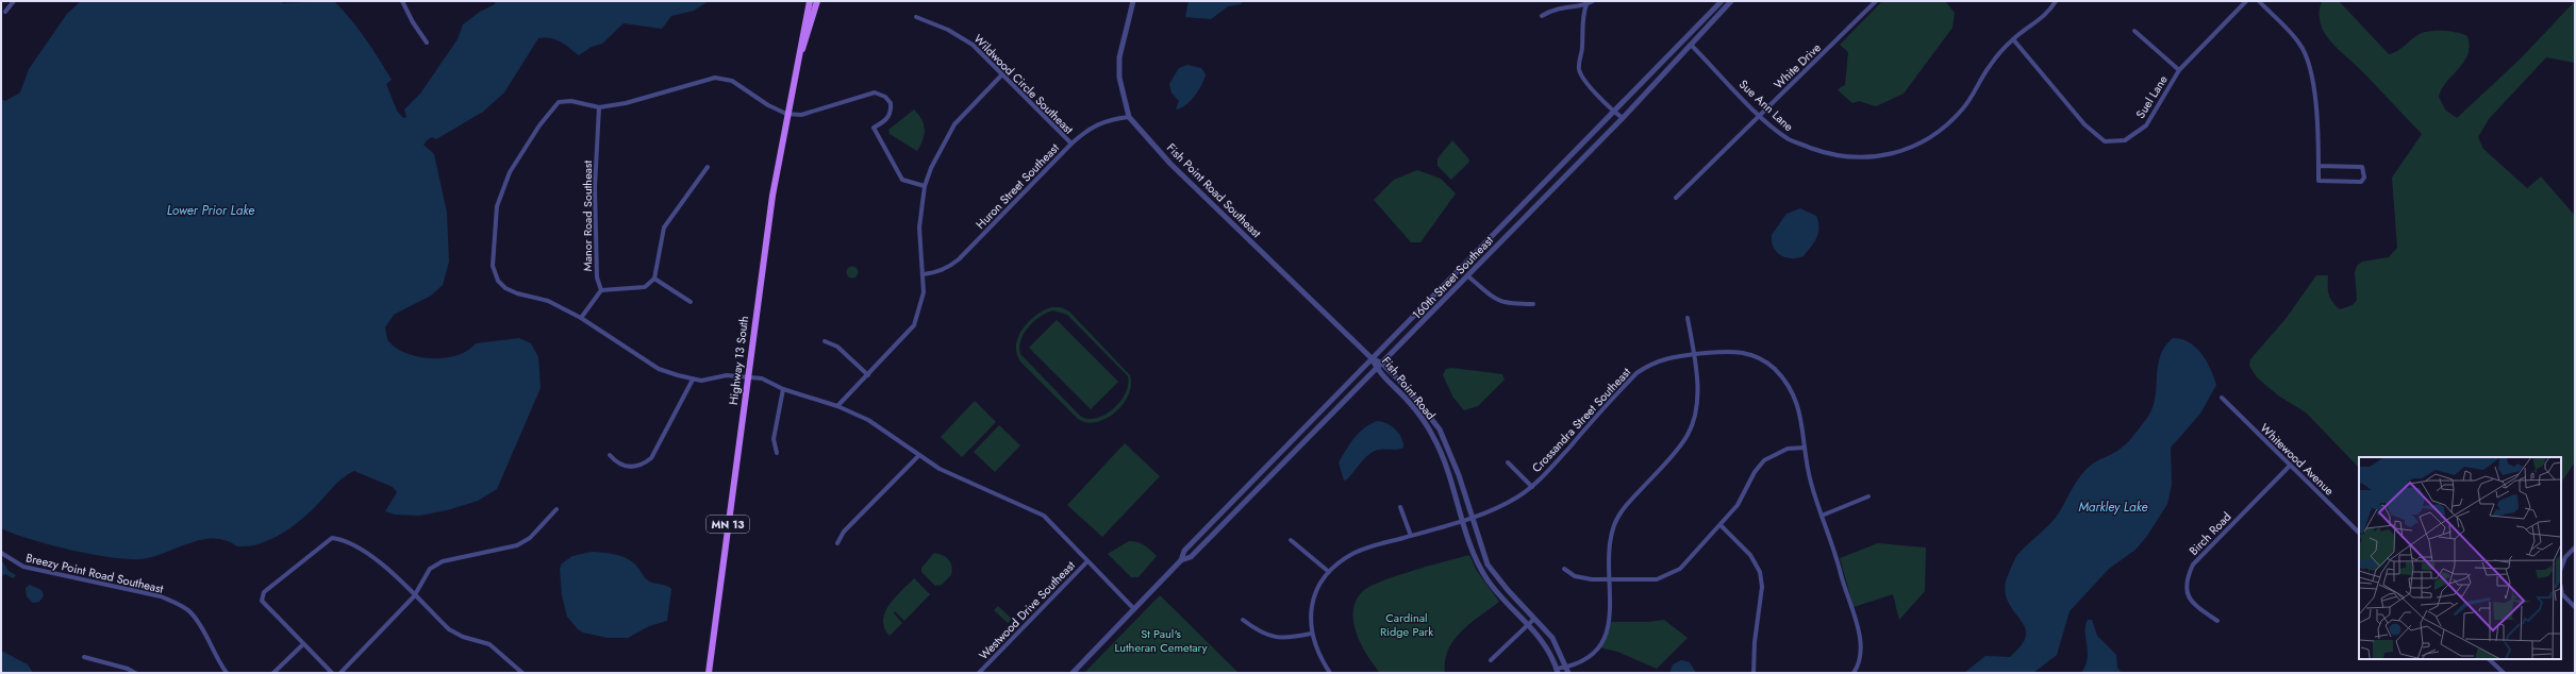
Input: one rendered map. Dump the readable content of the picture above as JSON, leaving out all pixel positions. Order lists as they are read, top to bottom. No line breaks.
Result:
{"streets":{"main road":["Highway 13 South","MN 13"],"street":["White Drive","Wildwood Circle Southeast","Suel Lane","Sue Ann Lane","Huron Street Southeast","Fish Point Road Southeast","Manor Road Southeast","160th Street Southeast","Fish Point Road","Crossandra Street Southeast","Whitewood Avenue","Birch Road","Breezy Point Road Southeast","Westwood Drive Southeast"]},"crossings":[["White Drive","Sue Ann Lane"],["Wildwood Circle Southeast","Huron Street Southeast"],["Suel Lane","Sue Ann Lane"],["Sue Ann Lane","160th Street Southeast"],["Huron Street Southeast","Fish Point Road Southeast"],["Fish Point Road Southeast","160th Street Southeast"],["Fish Point Road Southeast","Fish Point Road"],["160th Street Southeast","Fish Point Road"],["Fish Point Road","Crossandra Street Southeast"],["Whitewood Avenue","Birch Road"]],"water":["Lower Prior Lake","Markley Lake"],"parks":["Cardinal Ridge Park","St Paul's Lutheran Cemetary"]}
